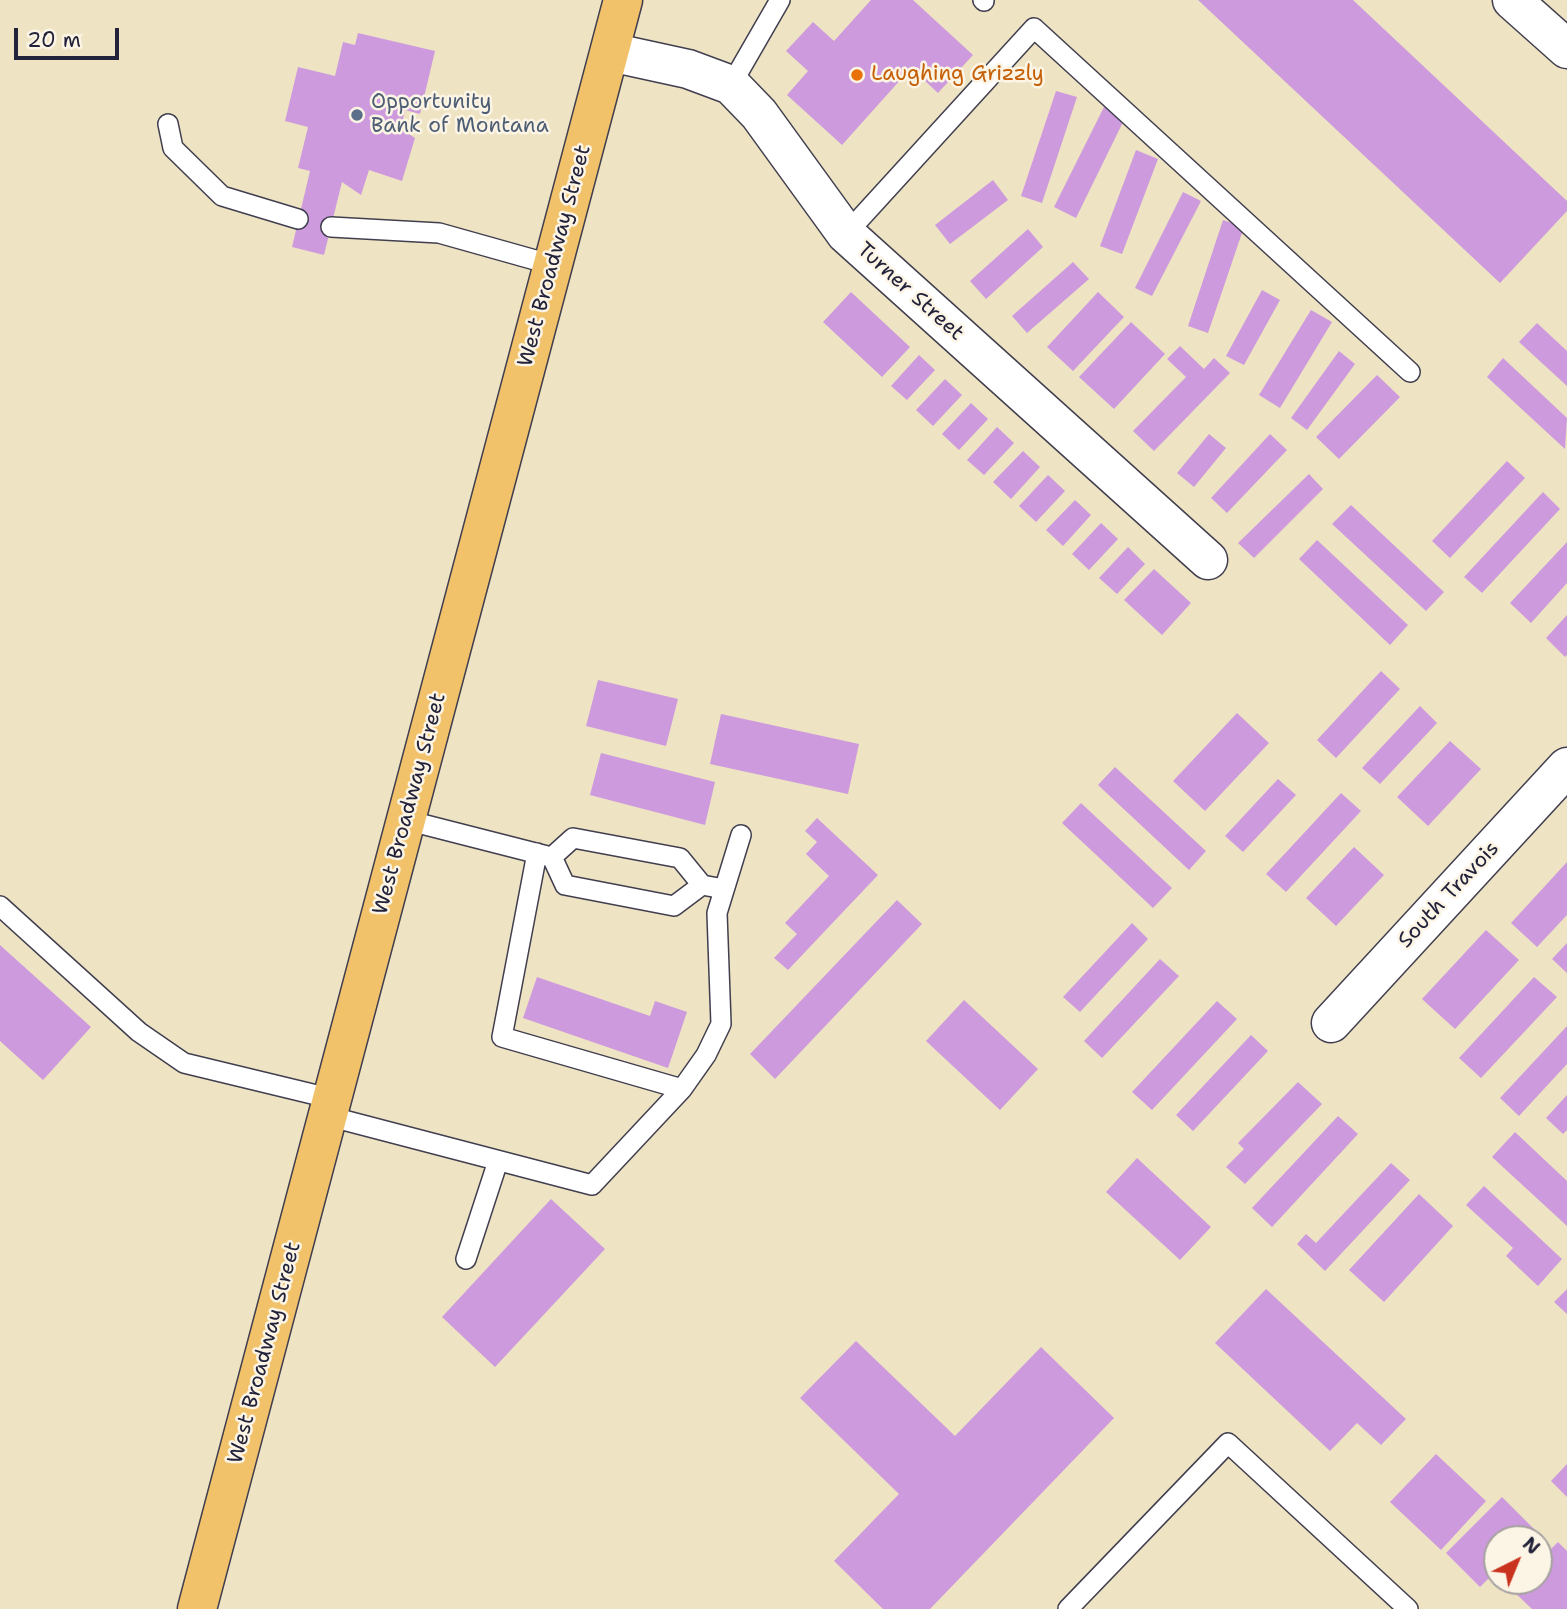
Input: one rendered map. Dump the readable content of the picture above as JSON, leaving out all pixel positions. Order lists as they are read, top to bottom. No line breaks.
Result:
{"streets":{"main road":["West Broadway Street"],"street":["Turner Street","South Travois"]},"crossings":[["West Broadway Street","Turner Street"]],"places":["Laughing Grizzly","Opportunity Bank of Montana"],"scale_bar":"20 m","north":"top right"}
